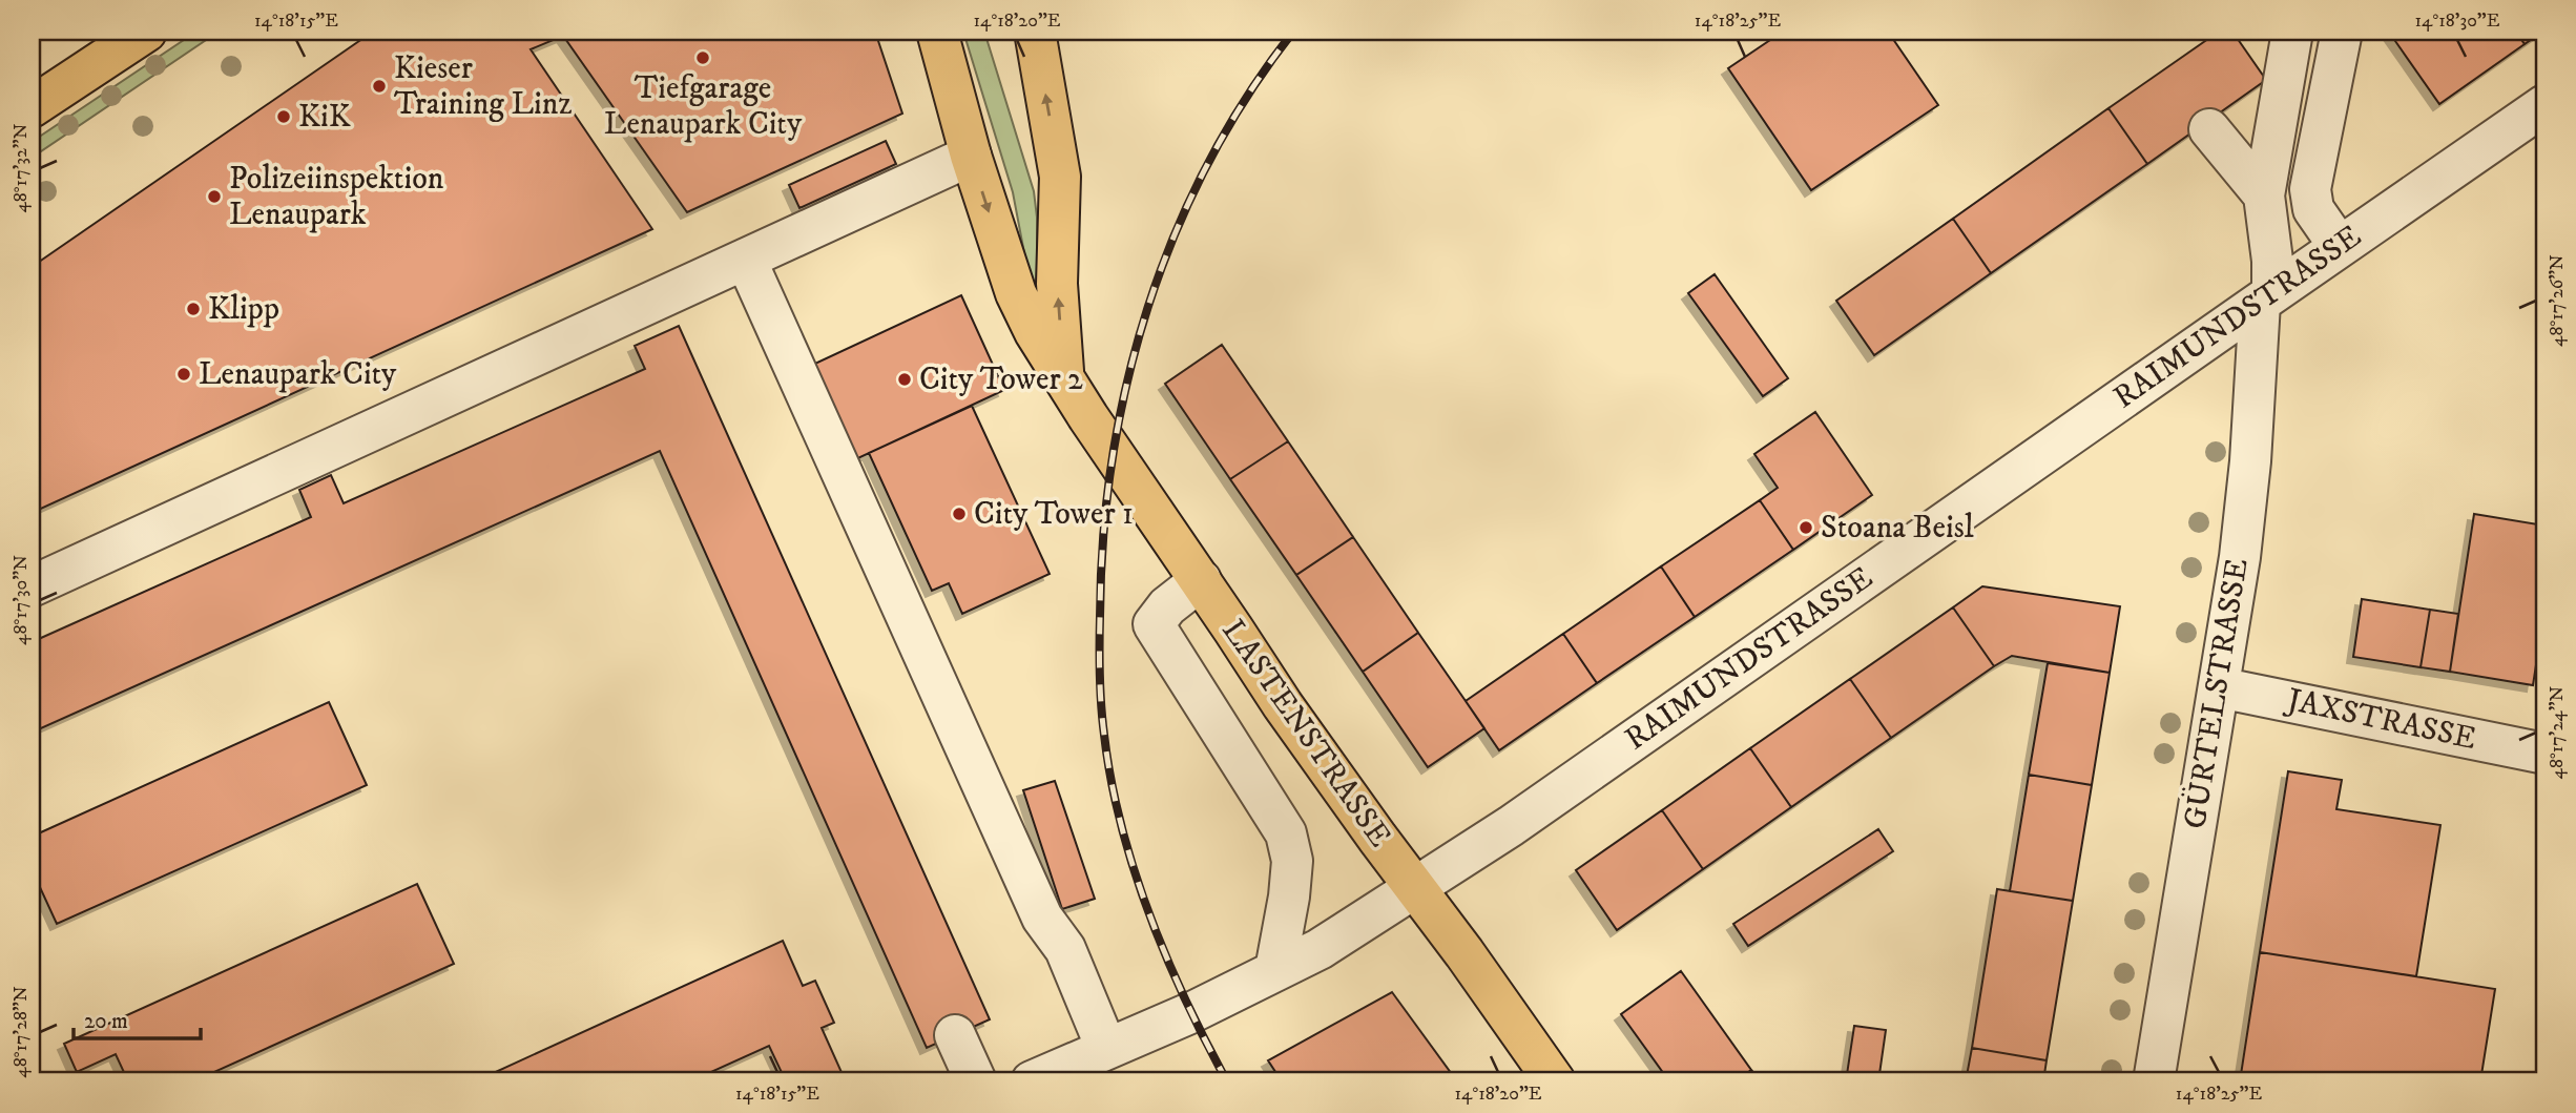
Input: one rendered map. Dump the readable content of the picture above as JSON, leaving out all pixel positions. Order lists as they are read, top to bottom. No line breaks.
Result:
{"streets":{"main road":["LASTENSTRASSE"],"street":["RAIMUNDSTRASSE","GÜRTELSTRASSE","JAXSTRASSE"]},"crossings":[["RAIMUNDSTRASSE","GÜRTELSTRASSE"],["RAIMUNDSTRASSE","LASTENSTRASSE"],["GÜRTELSTRASSE","JAXSTRASSE"]],"places":["Tiefgarage Lenaupark City","Kieser Training Linz","KiK","Polizeiinspektion Lenaupark","Klipp","Lenaupark City","City Tower 2","City Tower 1","Stoana Beisl"],"scale_bar":"20 m","coordinates":["14°18'15\"E","14°18'20\"E","14°18'25\"E","14°18'30\"E","48°17'32\"N","48°17'26\"N","48°17'30\"N","48°17'24\"N","48°17'28\"N"]}
